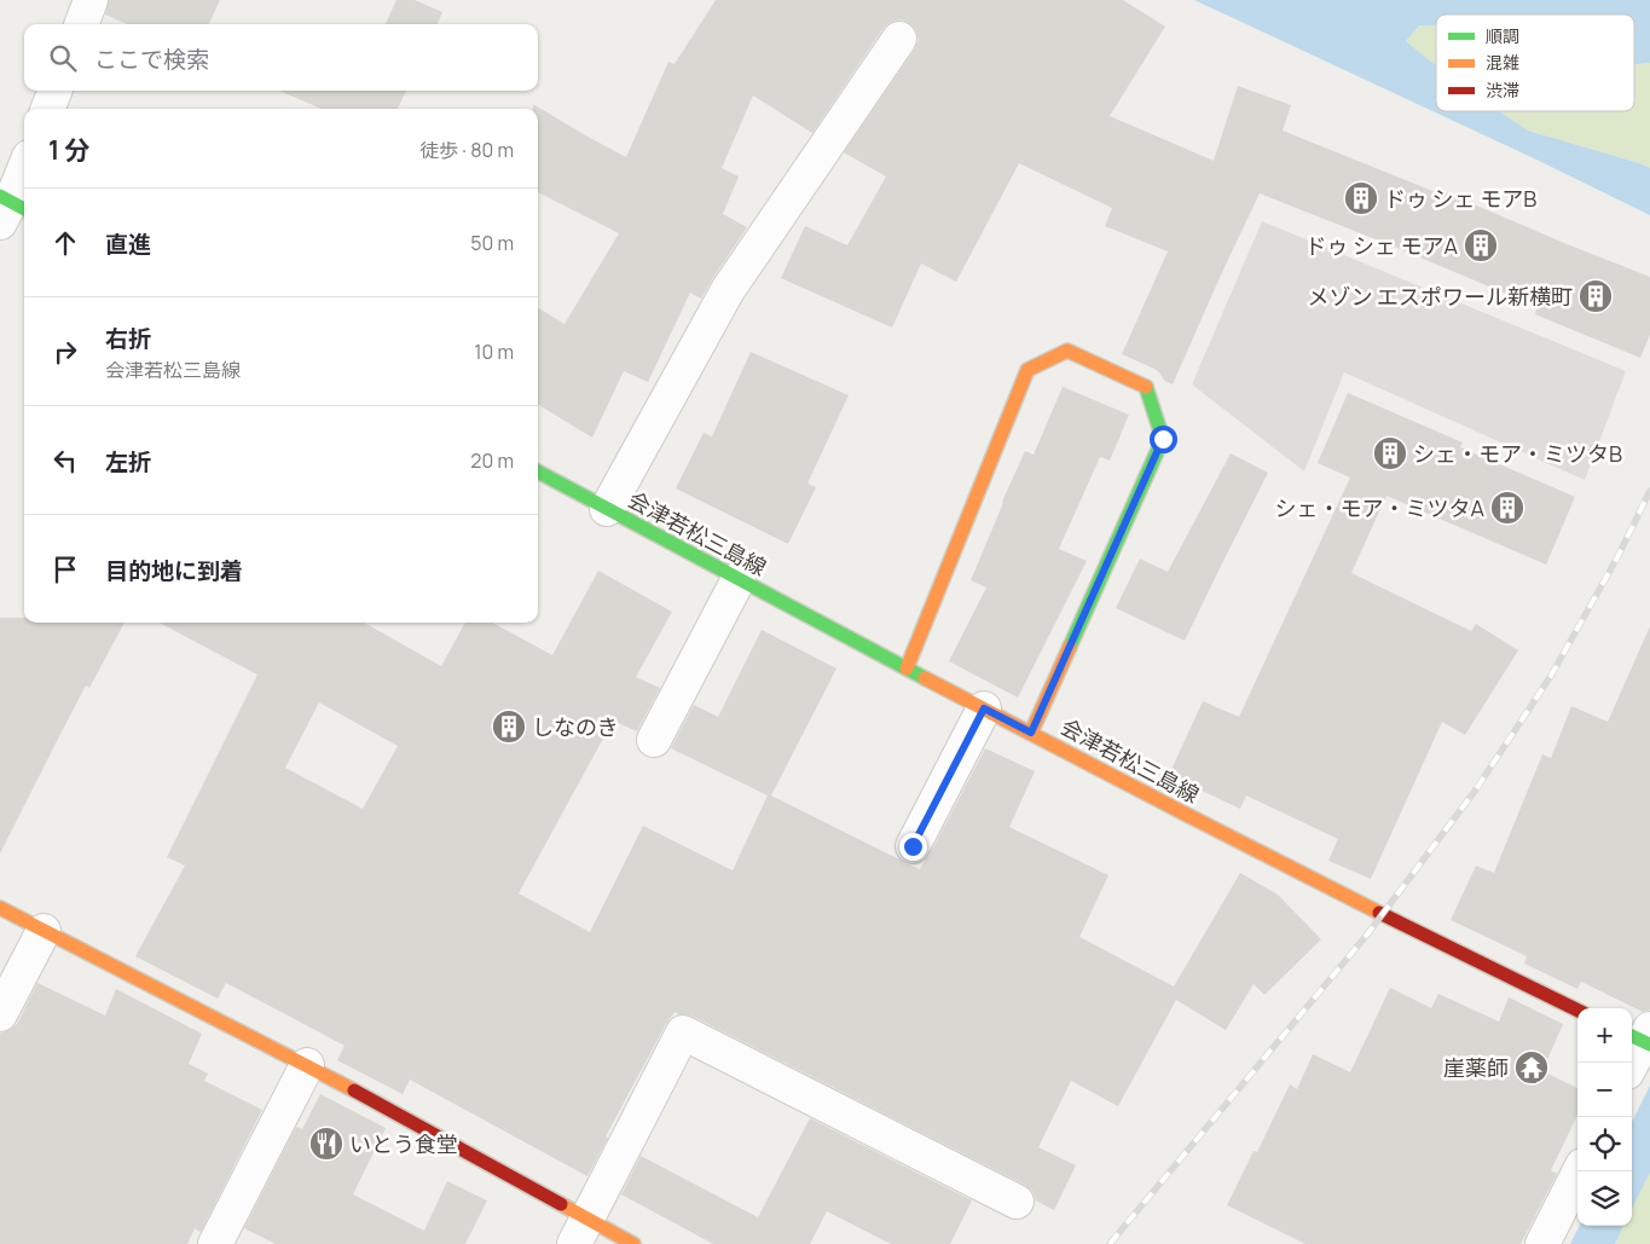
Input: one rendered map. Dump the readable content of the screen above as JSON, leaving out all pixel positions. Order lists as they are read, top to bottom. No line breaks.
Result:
{"streets":{"street":["会津若松三島線"]},"places":{"building":["ドゥ シェ モアB","ドゥ シェ モアA","メゾン エスポワール新横町","シェ・モア・ミツタB","シェ・モア・ミツタA","しなのき"],"temple":["崖薬師"],"restaurant":["いとう食堂"]},"legend":["順調","混雑","渋滞"],"page":{"search":"ここで検索","heading":["1 分","徒歩 · 80 m"],"list":[["直進","50 m"],["右折","会津若松三島線","10 m"],["左折","20 m"],"目的地に到着"],"map_buttons":["+","−"]}}
